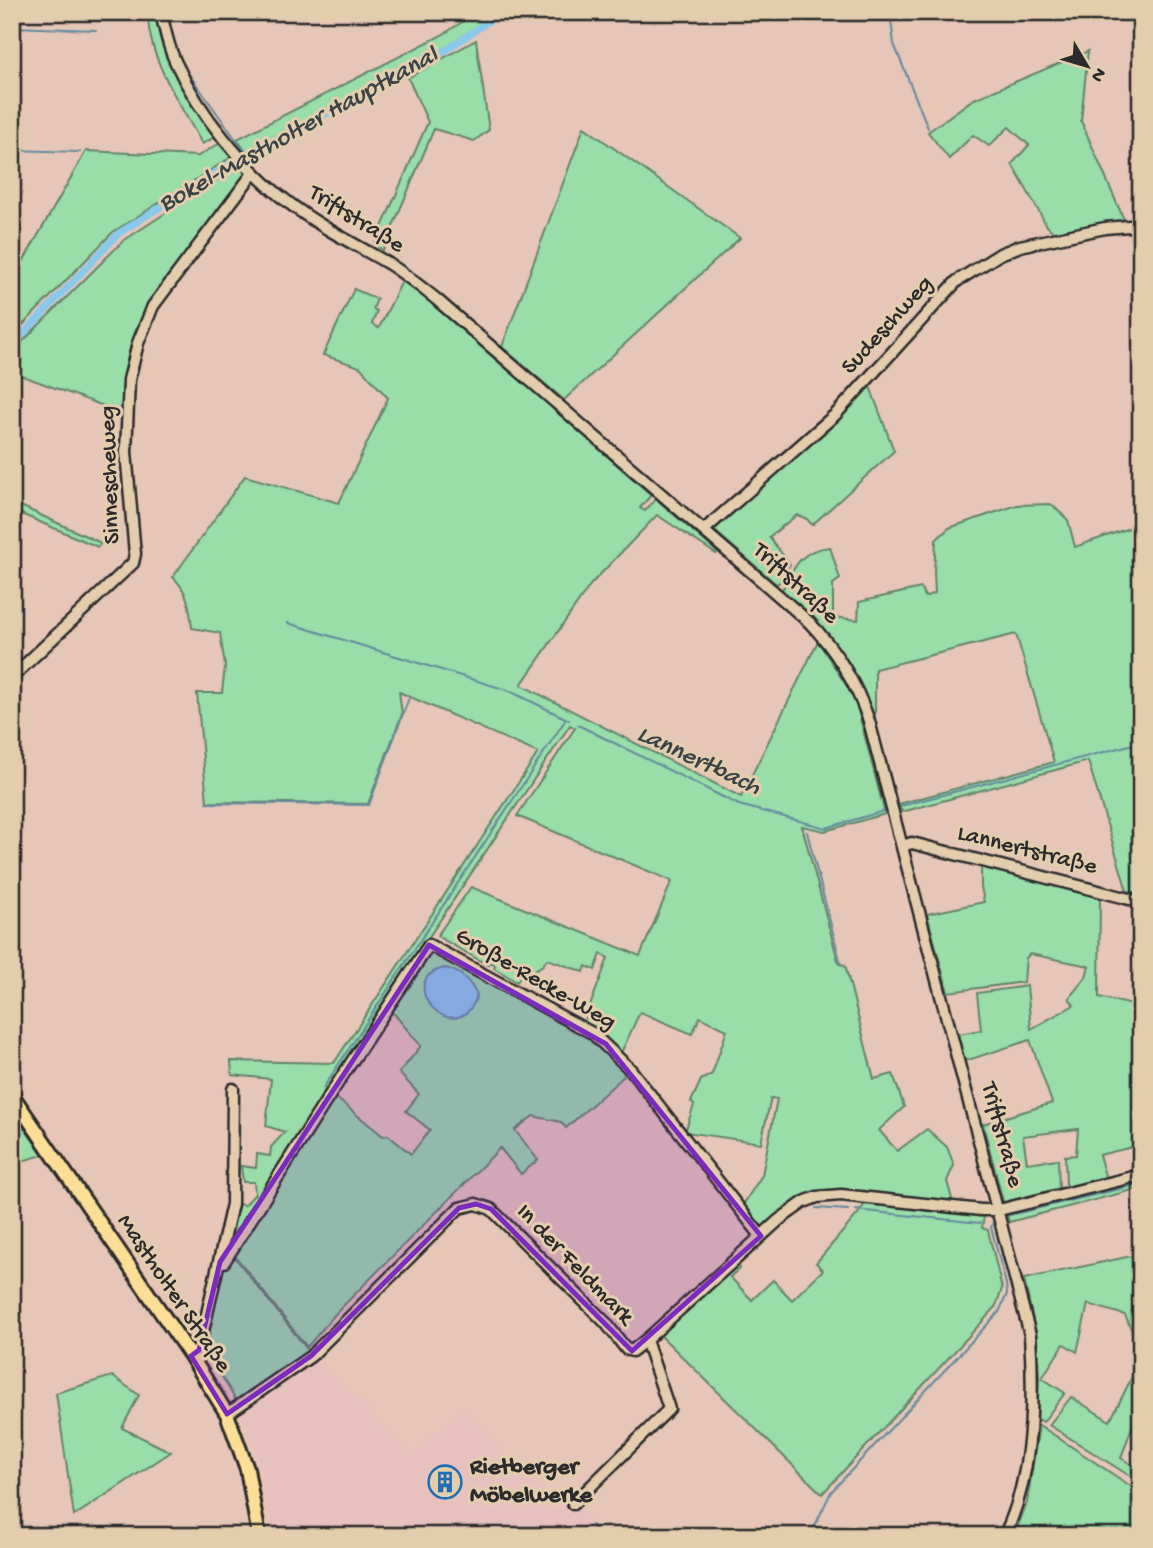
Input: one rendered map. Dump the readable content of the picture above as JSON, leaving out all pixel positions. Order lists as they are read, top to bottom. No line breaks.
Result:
{"streets":{"main road":["Mastholter Straße"],"street":["Triftstraße","Sudeschweg","Sinnescheweg","Lannertstraße","Große-Recke-Weg","In der Feldmark"]},"crossings":[["Triftstraße","Sudeschweg"],["Triftstraße","Sinnescheweg"],["Triftstraße","Lannertstraße"],["Triftstraße","In der Feldmark"],["Große-Recke-Weg","In der Feldmark"],["Große-Recke-Weg","Mastholter Straße"],["In der Feldmark","Mastholter Straße"]],"water":["Bokel-Mastholter Hauptkanal","Lannertbach"],"places":{"building":["Rietberger Möbelwerke"]},"north":"bottom right"}
